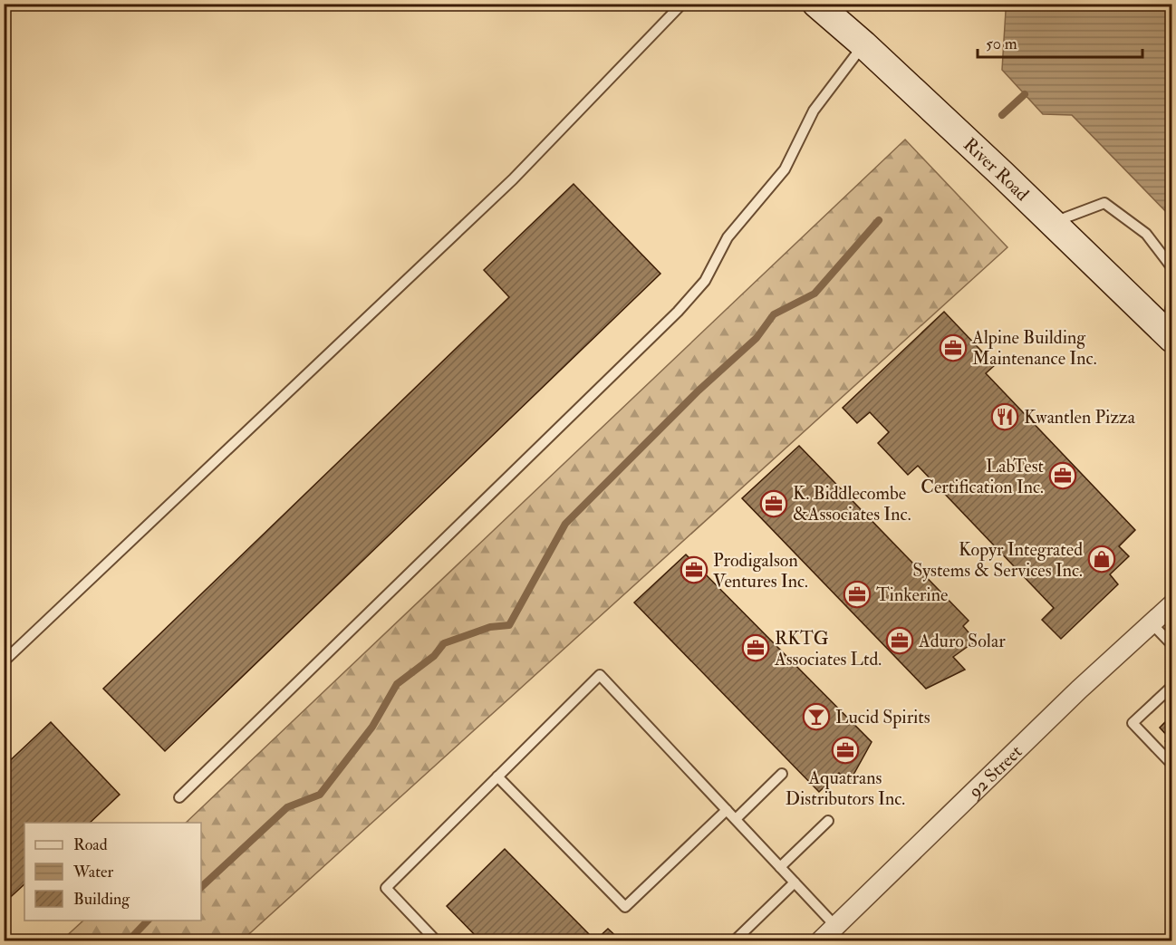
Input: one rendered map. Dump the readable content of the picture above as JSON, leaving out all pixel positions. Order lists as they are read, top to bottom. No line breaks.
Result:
{"streets":{"main road":["River Road"],"street":["92 Street"]},"places":{"office":["Alpine Building Maintenance Inc.","LabTest Certification Inc.","K. Biddlecombe &Associates Inc.","Prodigalson Ventures Inc.","Tinkerine","Aduro Solar","RKTG Associates Ltd.","Aquatrans Distributors Inc."],"restaurant":["Kwantlen Pizza"],"shop":["Kopyr Integrated Systems & Services Inc."],"bar":["Lucid Spirits"]},"legend":["Road","Water","Building"],"scale_bar":"50 m"}
